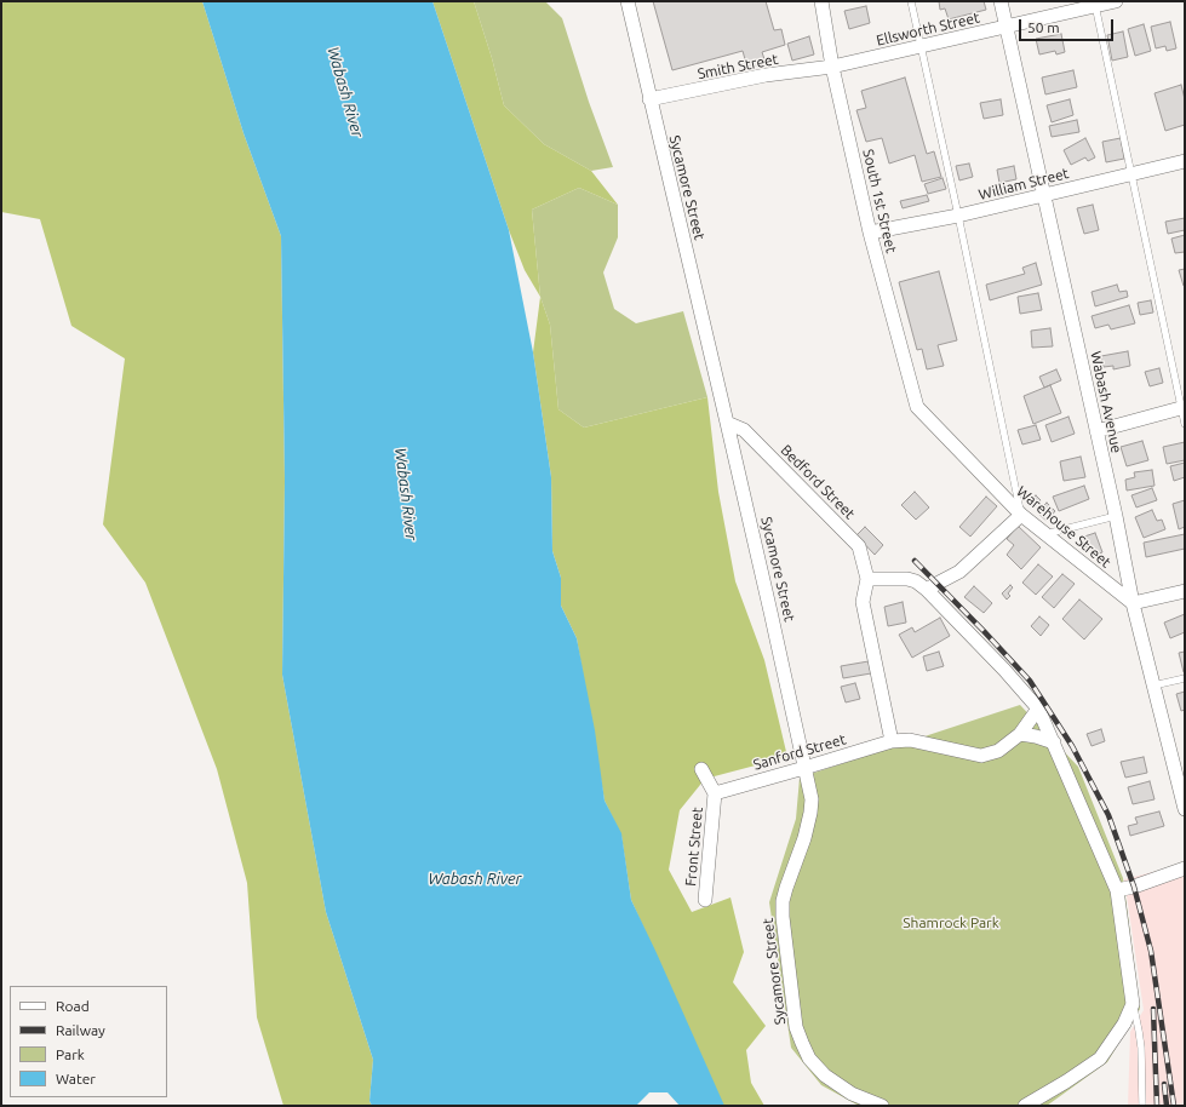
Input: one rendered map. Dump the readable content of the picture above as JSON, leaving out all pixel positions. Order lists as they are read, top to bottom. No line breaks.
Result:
{"streets":{"street":["Ellsworth Street","Smith Street","William Street","Sycamore Street","South 1st Street","Wabash Avenue","Bedford Street","Warehouse Street","Sanford Street","Front Street"]},"crossings":[["Ellsworth Street","Smith Street"],["Ellsworth Street","South 1st Street"],["Ellsworth Street","Wabash Avenue"],["Smith Street","Sycamore Street"],["Smith Street","South 1st Street"],["William Street","South 1st Street"],["William Street","Wabash Avenue"],["Sycamore Street","Bedford Street"],["Sycamore Street","Sanford Street"],["South 1st Street","Warehouse Street"],["Wabash Avenue","Warehouse Street"],["Bedford Street","Sanford Street"],["Sanford Street","Front Street"]],"water":["Wabash River"],"parks":["Shamrock Park"],"legend":["Road","Railway","Park","Water"],"scale_bar":"50 m"}
